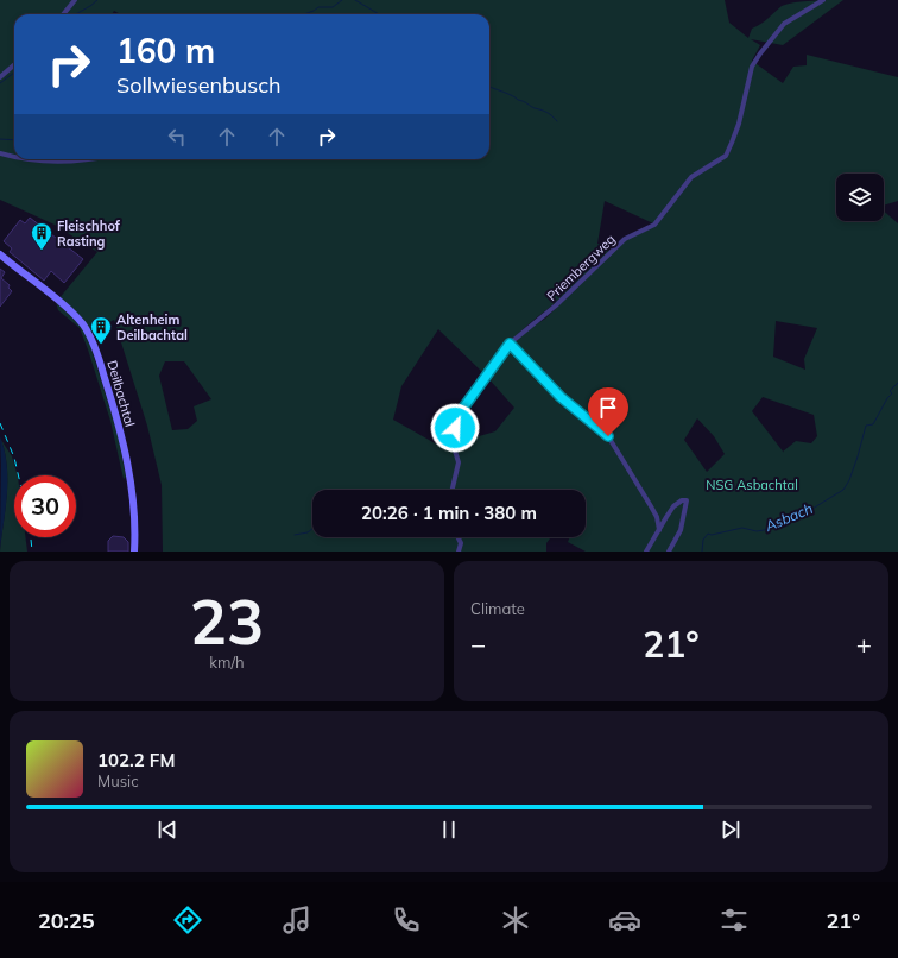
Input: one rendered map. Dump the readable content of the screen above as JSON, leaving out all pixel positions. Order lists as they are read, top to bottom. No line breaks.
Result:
{"streets":{"street":["Priembergweg","Deilbachtal"]},"water":["Asbach"],"parks":["NSG Asbachtal"],"places":{"building":["Fleischhof Rasting","Altenheim Deilbachtal"]},"page":{"turn":["160 m","Sollwiesenbusch"],"limit":"30","trip":"20:26 · 1 min · 380 m","tile":[["23","km/h"],"Climate"],"heat":["−","21°","+"],"song":["102.2 FM","Music"],"tabs":["20:25","21°"]}}
